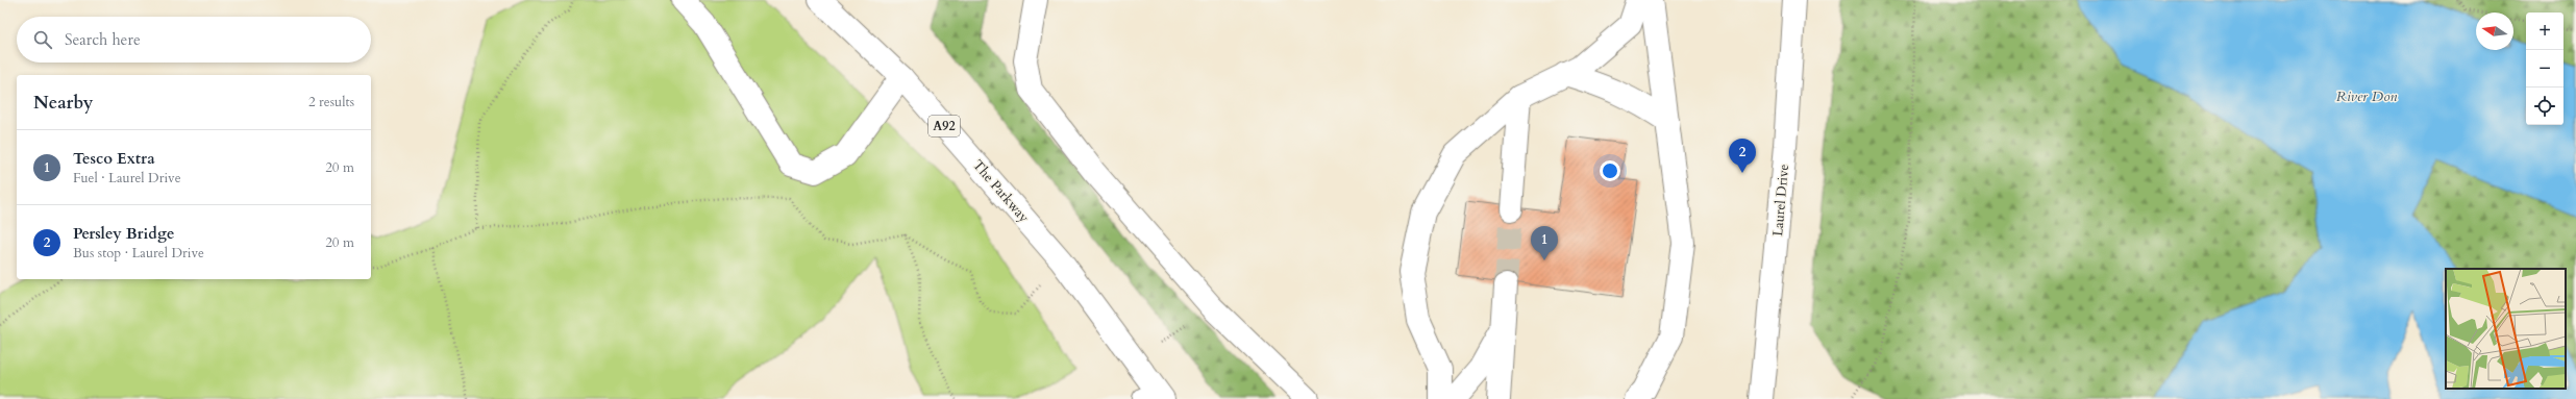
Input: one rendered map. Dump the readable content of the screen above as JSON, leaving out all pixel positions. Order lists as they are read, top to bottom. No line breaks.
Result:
{"streets":{"main road":["A92","The Parkway","Laurel Drive"]},"water":["River Don"],"north":"left","page":{"map_buttons":["+","−"],"search":"Search here","heading":["Nearby","2 results"],"list":[{"mark":"1","name":"Tesco Extra","note":"Fuel · Laurel Drive","value":"20 m"},{"mark":"2","name":"Persley Bridge","note":"Bus stop · Laurel Drive","value":"20 m"}],"pins":["2","1"]}}
